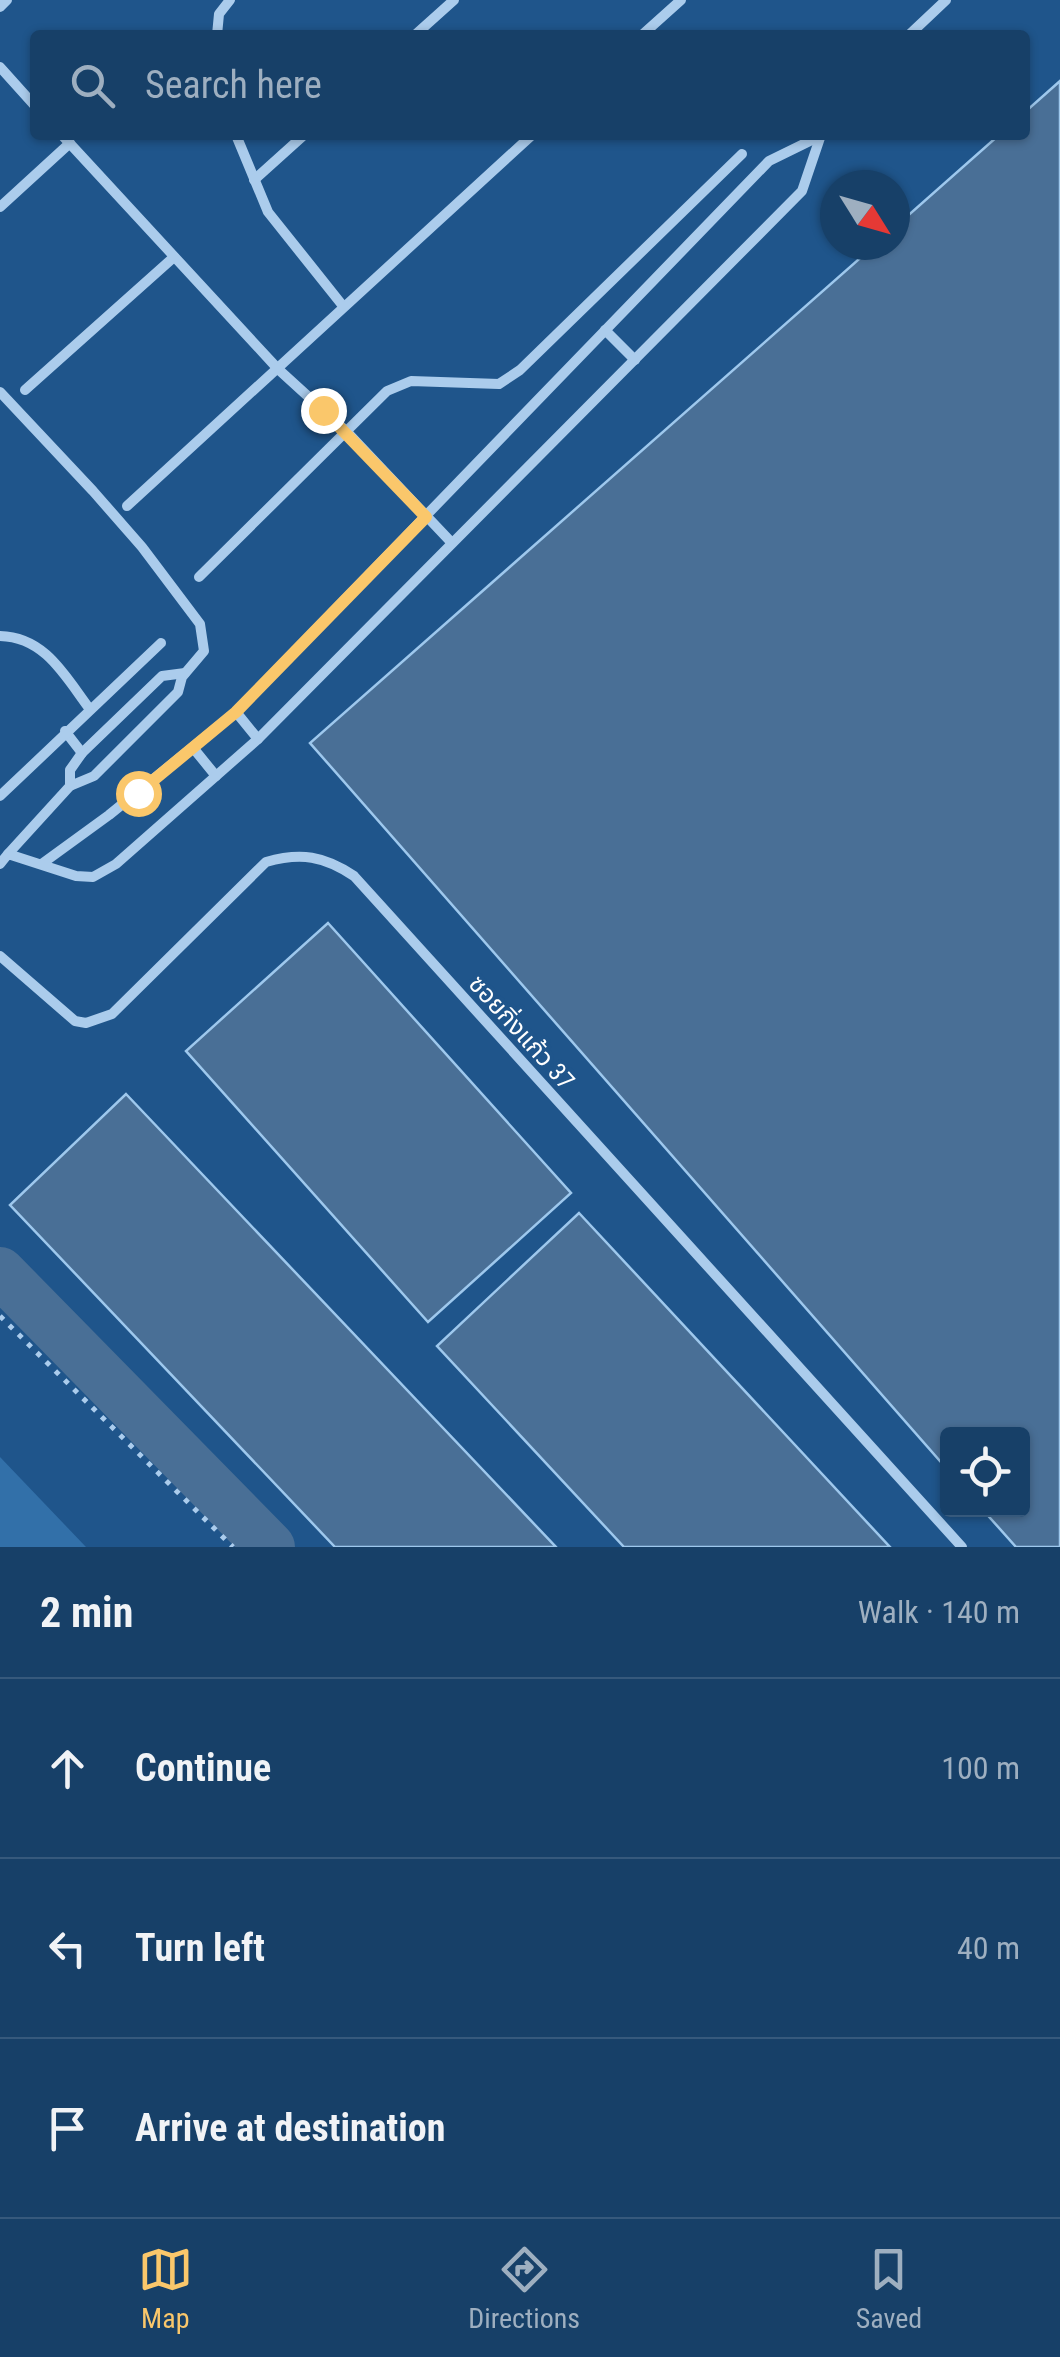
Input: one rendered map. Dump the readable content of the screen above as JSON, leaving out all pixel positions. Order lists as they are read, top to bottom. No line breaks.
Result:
{"streets":{"street":["ซอยกิ่งแก้ว 37"]},"north":"bottom right","page":{"search":"Search here","heading":["2 min","Walk · 140 m"],"list":[["Continue","100 m"],["Turn left","40 m"],"Arrive at destination"],"nav":["Map","Directions","Saved"]}}
